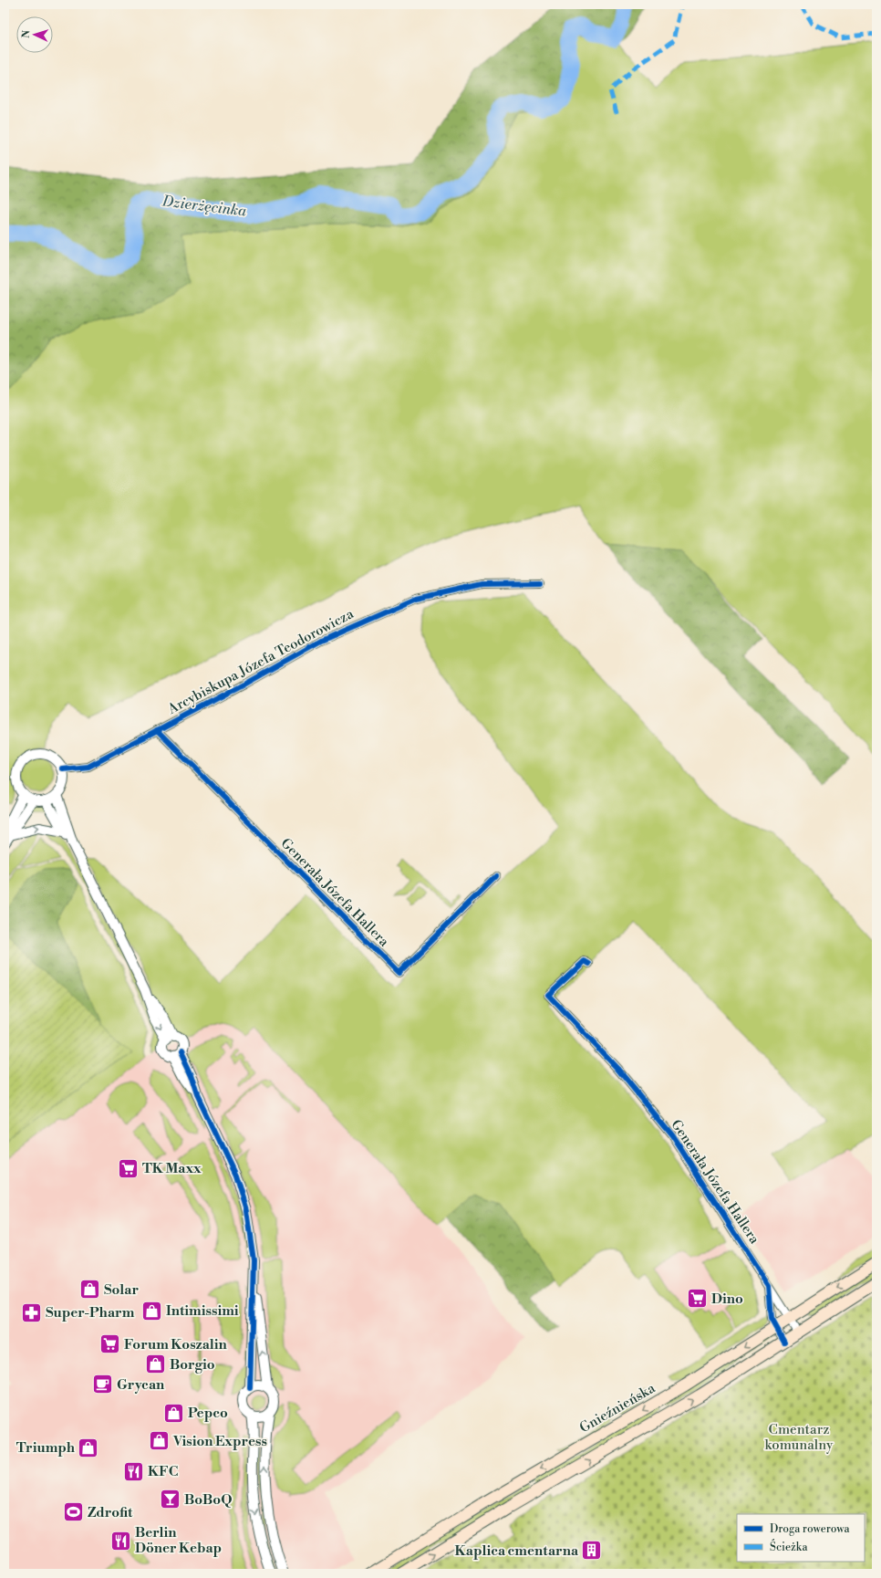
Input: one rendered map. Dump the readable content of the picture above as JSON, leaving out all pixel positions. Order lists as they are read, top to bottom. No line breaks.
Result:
{"streets":{"main road":["Gnieźnieńska"],"street":["Arcybiskupa Józefa Teodorowicza","Generała Józefa Hallera"]},"crossings":[["Arcybiskupa Józefa Teodorowicza","Generała Józefa Hallera"],["Generała Józefa Hallera","Gnieźnieńska"]],"water":["Dzierżęcinka"],"parks":["Cmentarz komunalny"],"places":{"supermarket":["TK Maxx","Dino","Forum Koszalin"],"shop":["Solar","Intimissimi","Borgio","Pepco","Vision Express","Triumph"],"pharmacy":["Super-Pharm"],"cafe":["Grycan"],"restaurant":["KFC","Berlin Döner Kebap"],"bar":["BoBoQ"],"sports":["Zdrofit"],"building":["Kaplica cmentarna"]},"legend":["Droga rowerowa","Ścieżka"],"north":"left"}
